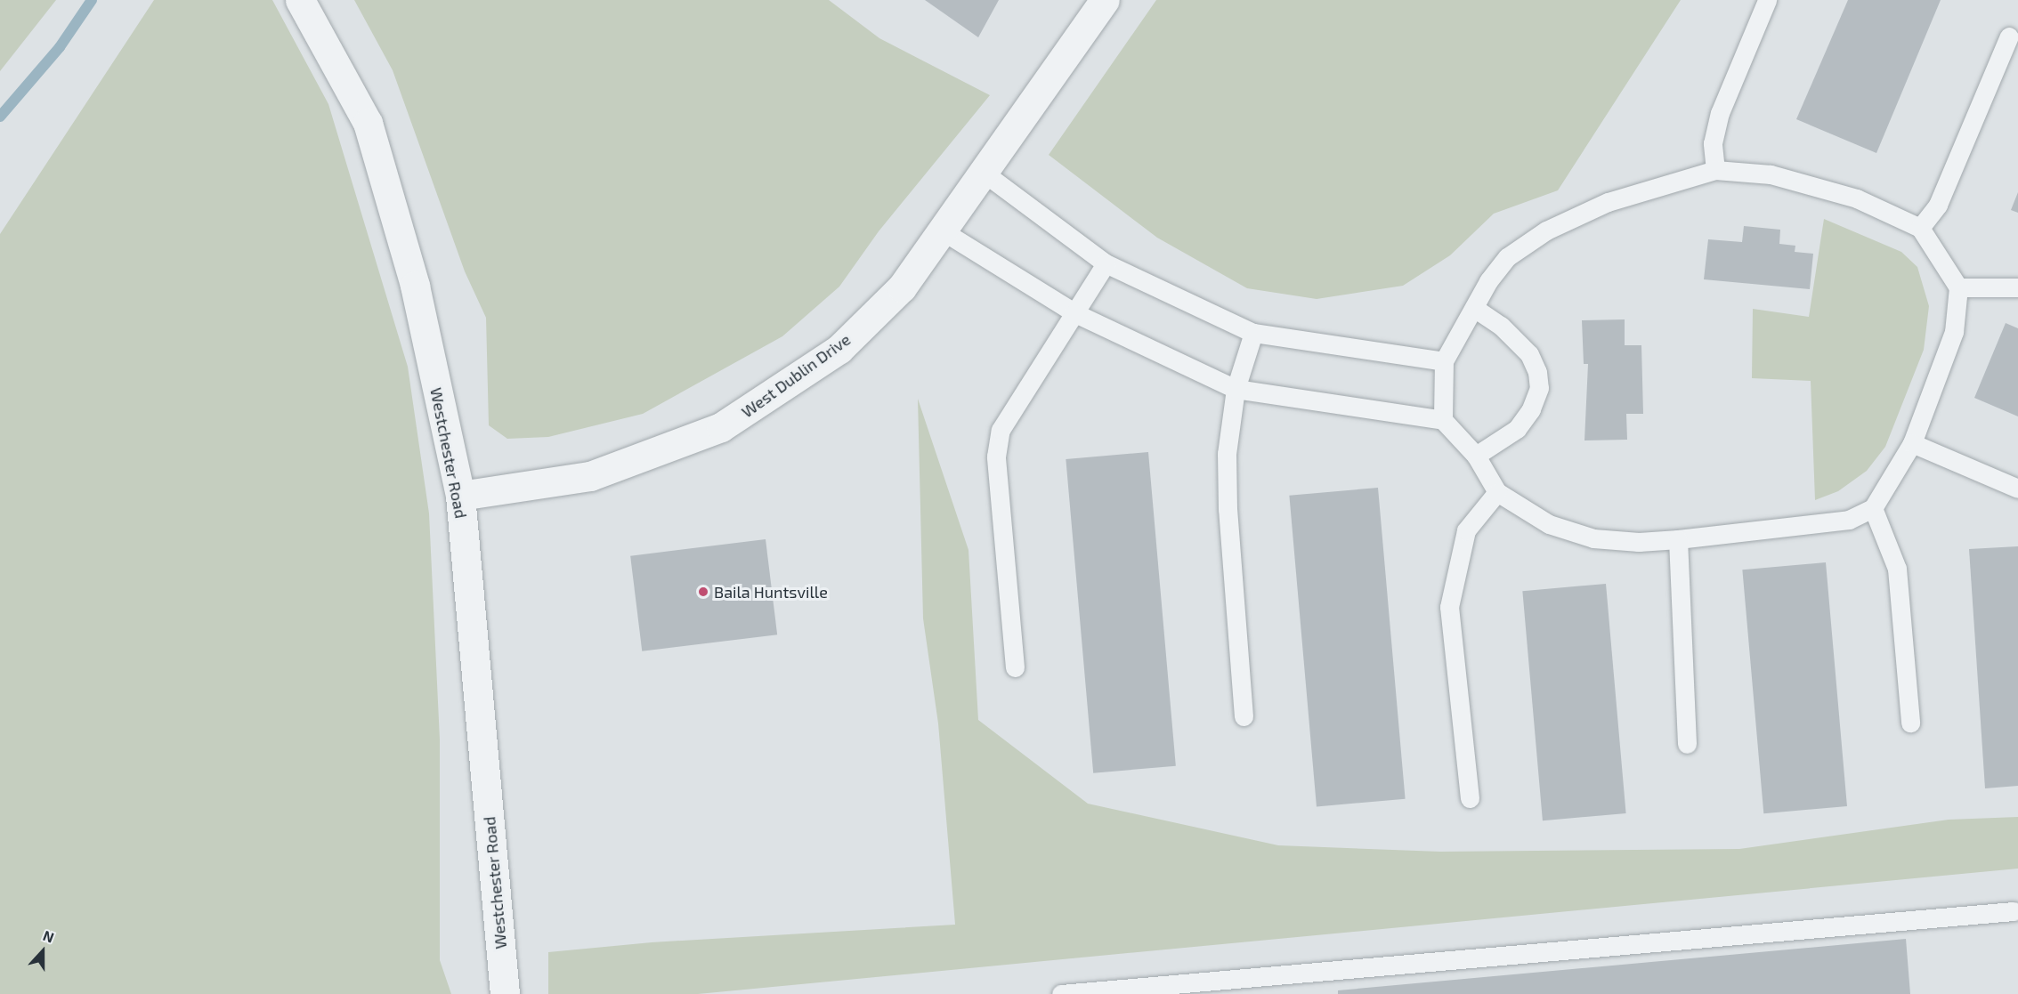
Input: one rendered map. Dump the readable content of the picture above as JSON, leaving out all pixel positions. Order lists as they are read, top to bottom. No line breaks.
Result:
{"streets":{"street":["West Dublin Drive","Westchester Road"]},"crossings":[["West Dublin Drive","Westchester Road"]],"places":["Baila Huntsville"],"north":"top"}
